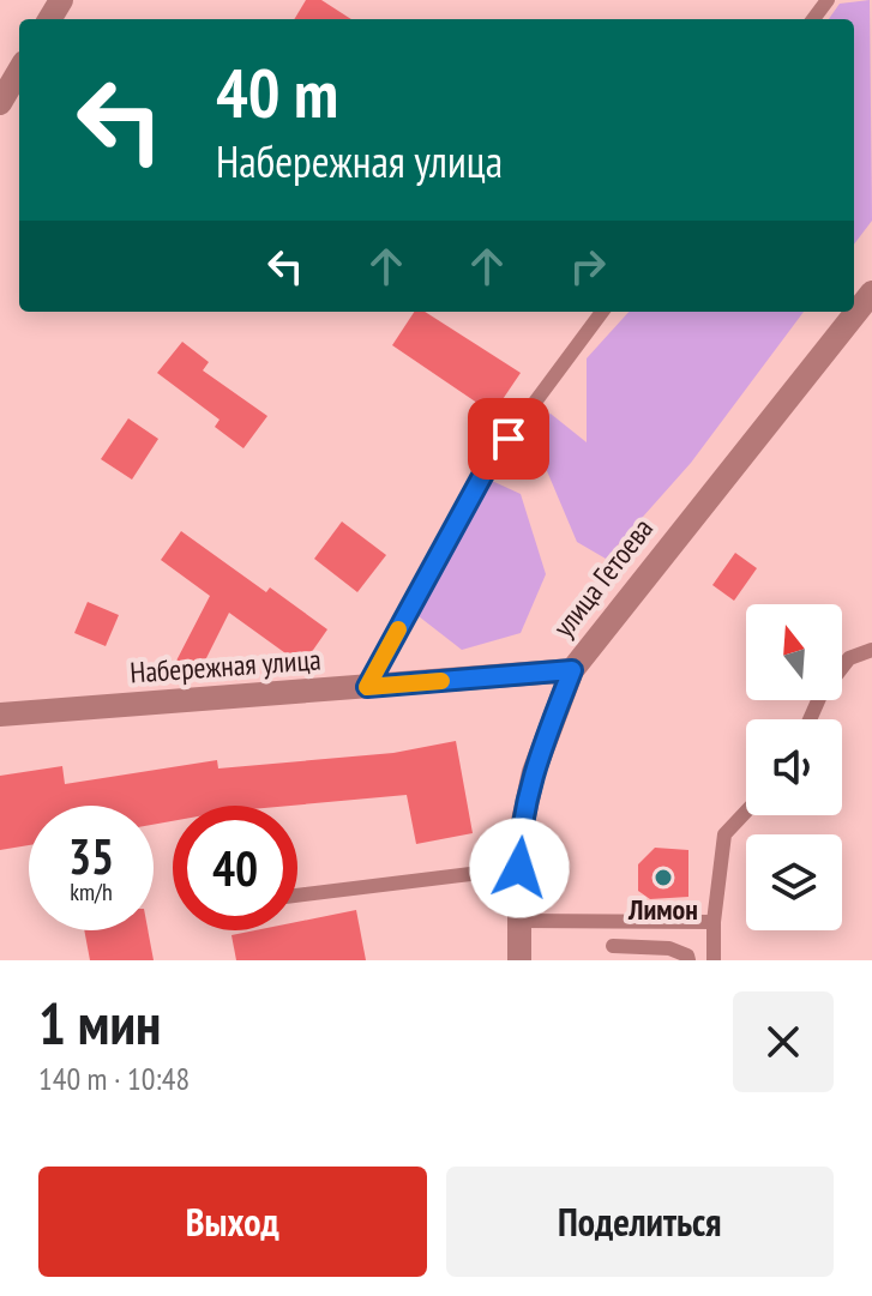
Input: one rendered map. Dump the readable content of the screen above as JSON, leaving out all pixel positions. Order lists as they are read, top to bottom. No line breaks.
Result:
{"streets":{"street":["улица Гетоева","Набережная улица"]},"crossings":[["улица Гетоева","Набережная улица"]],"places":["Лимон"],"north":"top","page":{"turn":["40 m","Набережная улица"],"speed":"35 km/h","limit":"40","heading":["1 мин","140 m · 10:48"],"buttons":["Выход","Поделиться"]}}
